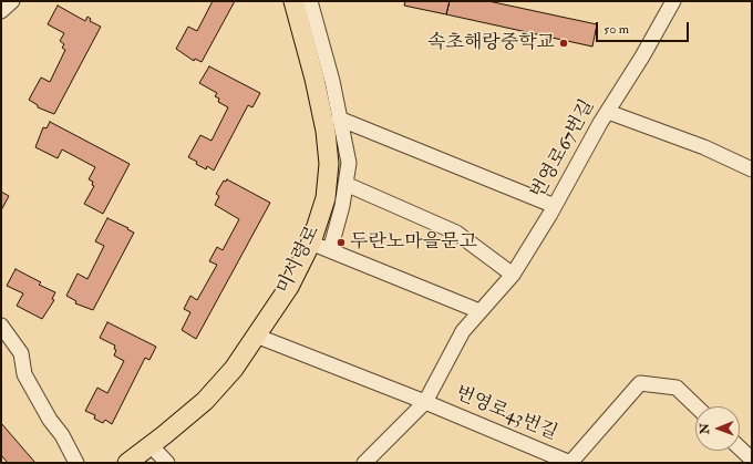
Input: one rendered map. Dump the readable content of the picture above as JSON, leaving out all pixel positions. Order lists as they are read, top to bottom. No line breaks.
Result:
{"streets":{"main road":["미시령로"],"street":["번영로67번길","번영로43번길"]},"crossings":[["번영로67번길","번영로43번길"],["미시령로","번영로43번길"]],"places":["속초해랑중학교","두란노마을문고"],"scale_bar":"50 m","north":"left"}
